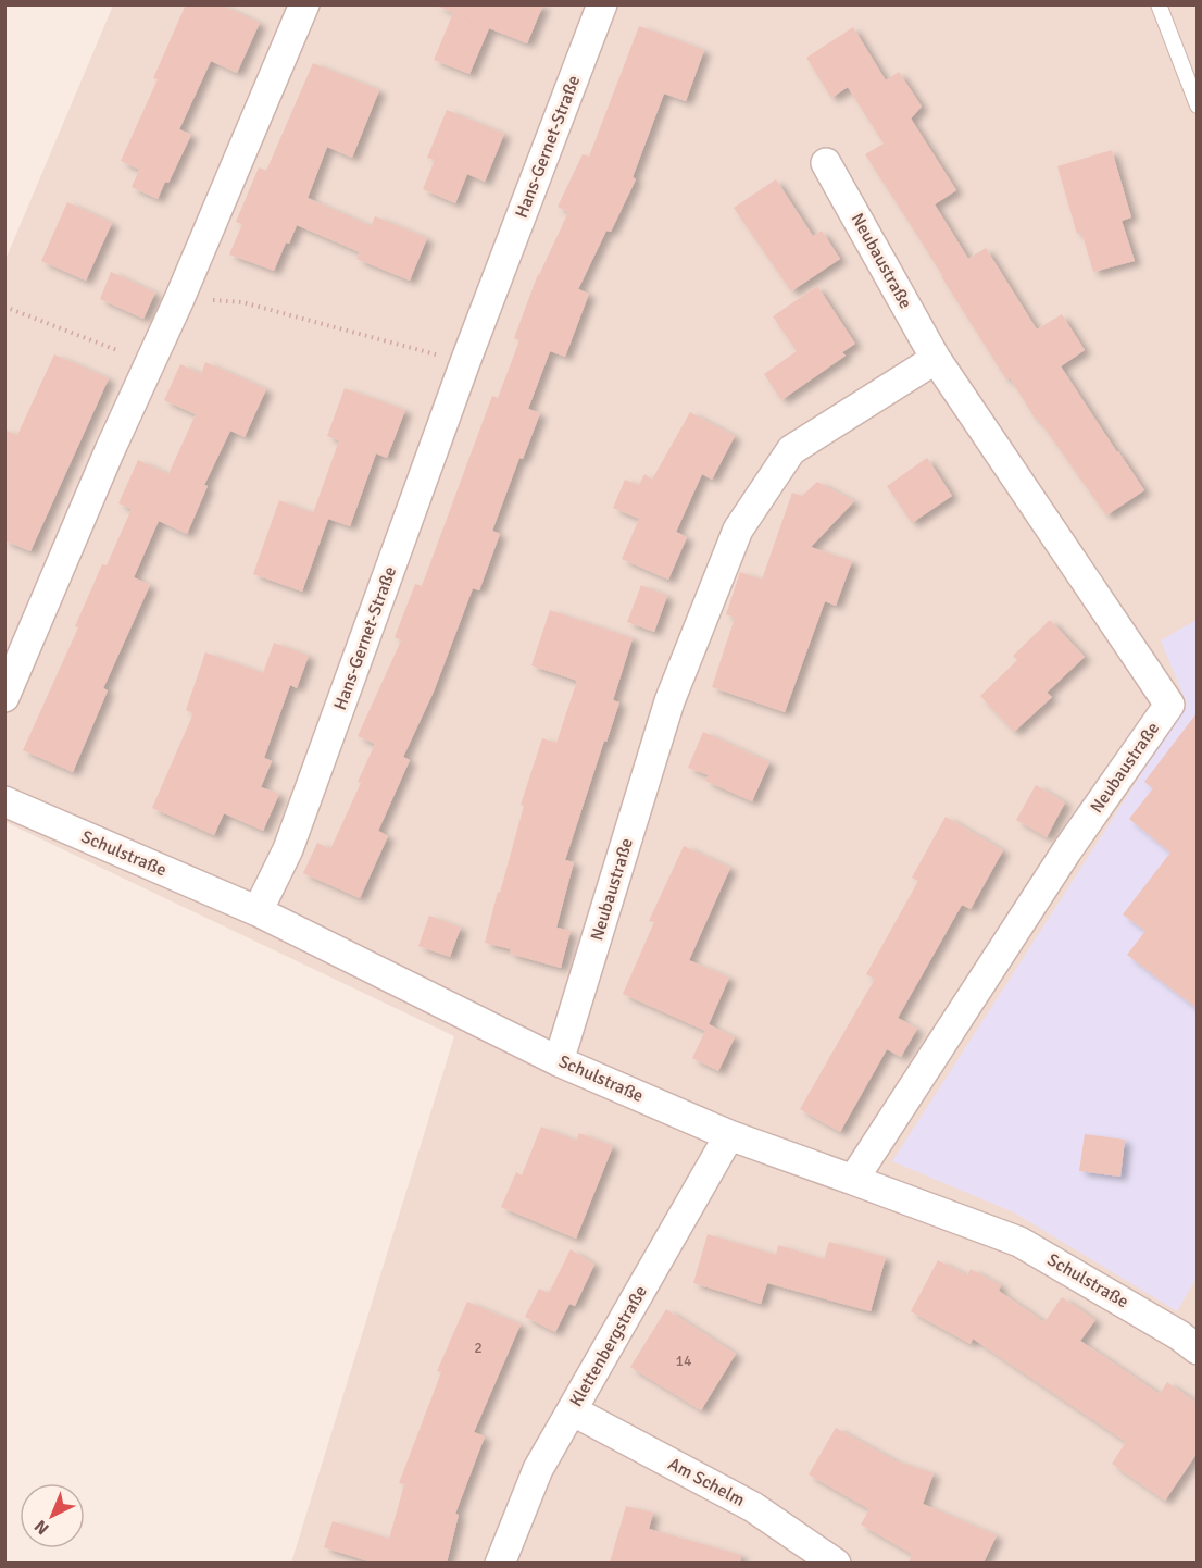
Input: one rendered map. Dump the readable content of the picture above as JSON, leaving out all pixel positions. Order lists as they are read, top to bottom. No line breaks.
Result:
{"streets":{"street":["Hans-Gernet-Straße","Neubaustraße","Schulstraße","Klettenbergstraße","Am Schelm"]},"crossings":[["Hans-Gernet-Straße","Schulstraße"],["Neubaustraße","Schulstraße"],["Schulstraße","Klettenbergstraße"],["Klettenbergstraße","Am Schelm"]],"house_numbers":["2","14"],"north":"bottom left"}
